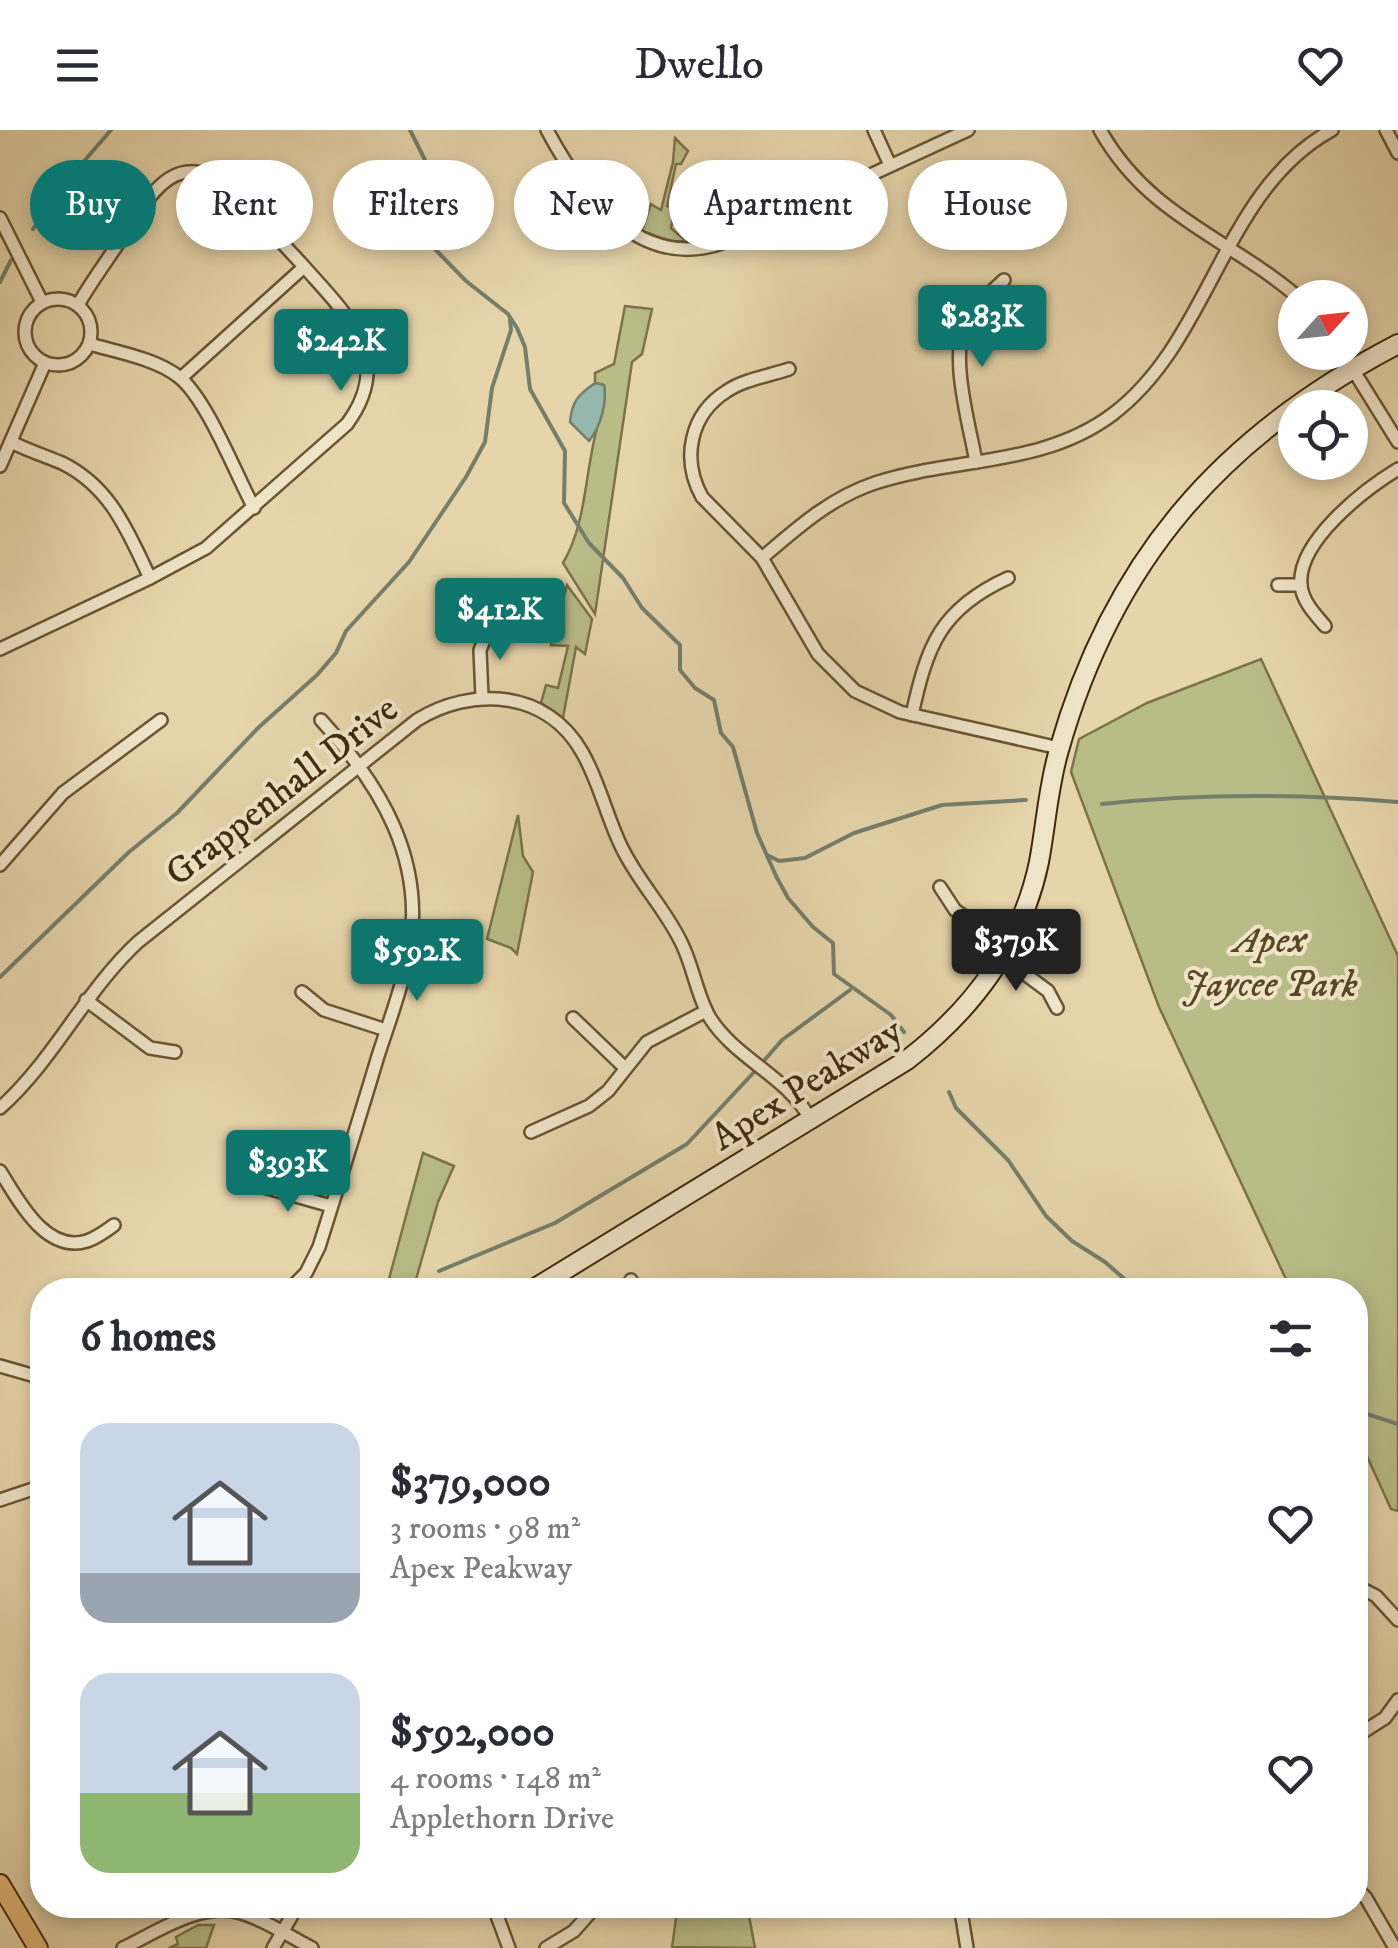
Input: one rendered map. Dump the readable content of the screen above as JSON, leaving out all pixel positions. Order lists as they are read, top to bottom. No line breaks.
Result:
{"streets":{"main road":["Apex Peakway"],"street":["Grappenhall Drive"]},"crossings":[["Grappenhall Drive","Apex Peakway"]],"parks":["Apex Jaycee Park"],"north":"top right","page":{"header":"Dwello","chip":["Buy","Rent","Filters","New","Apartment","House"],"price":["$283K","$242K","$412K","$379K","$592K","$393K"],"heading":"6 homes","list":[{"name":"$379,000","note":"3 rooms · 98 m² · Apex Peakway"},{"name":"$592,000","note":"4 rooms · 148 m² · Applethorn Drive"}]}}
